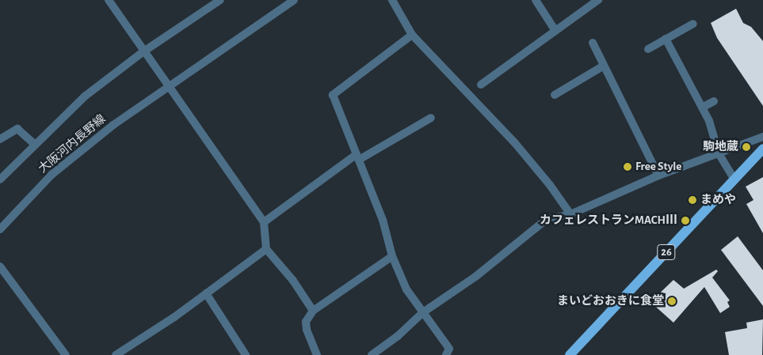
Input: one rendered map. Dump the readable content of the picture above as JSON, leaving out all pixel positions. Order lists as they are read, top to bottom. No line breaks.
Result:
{"streets":{"main road":["26"],"street":["大阪河内長野線"]},"places":["駒地蔵","Free Style","まめや","カフェレストランMACHⅢ","まいどおおきに食堂"]}
